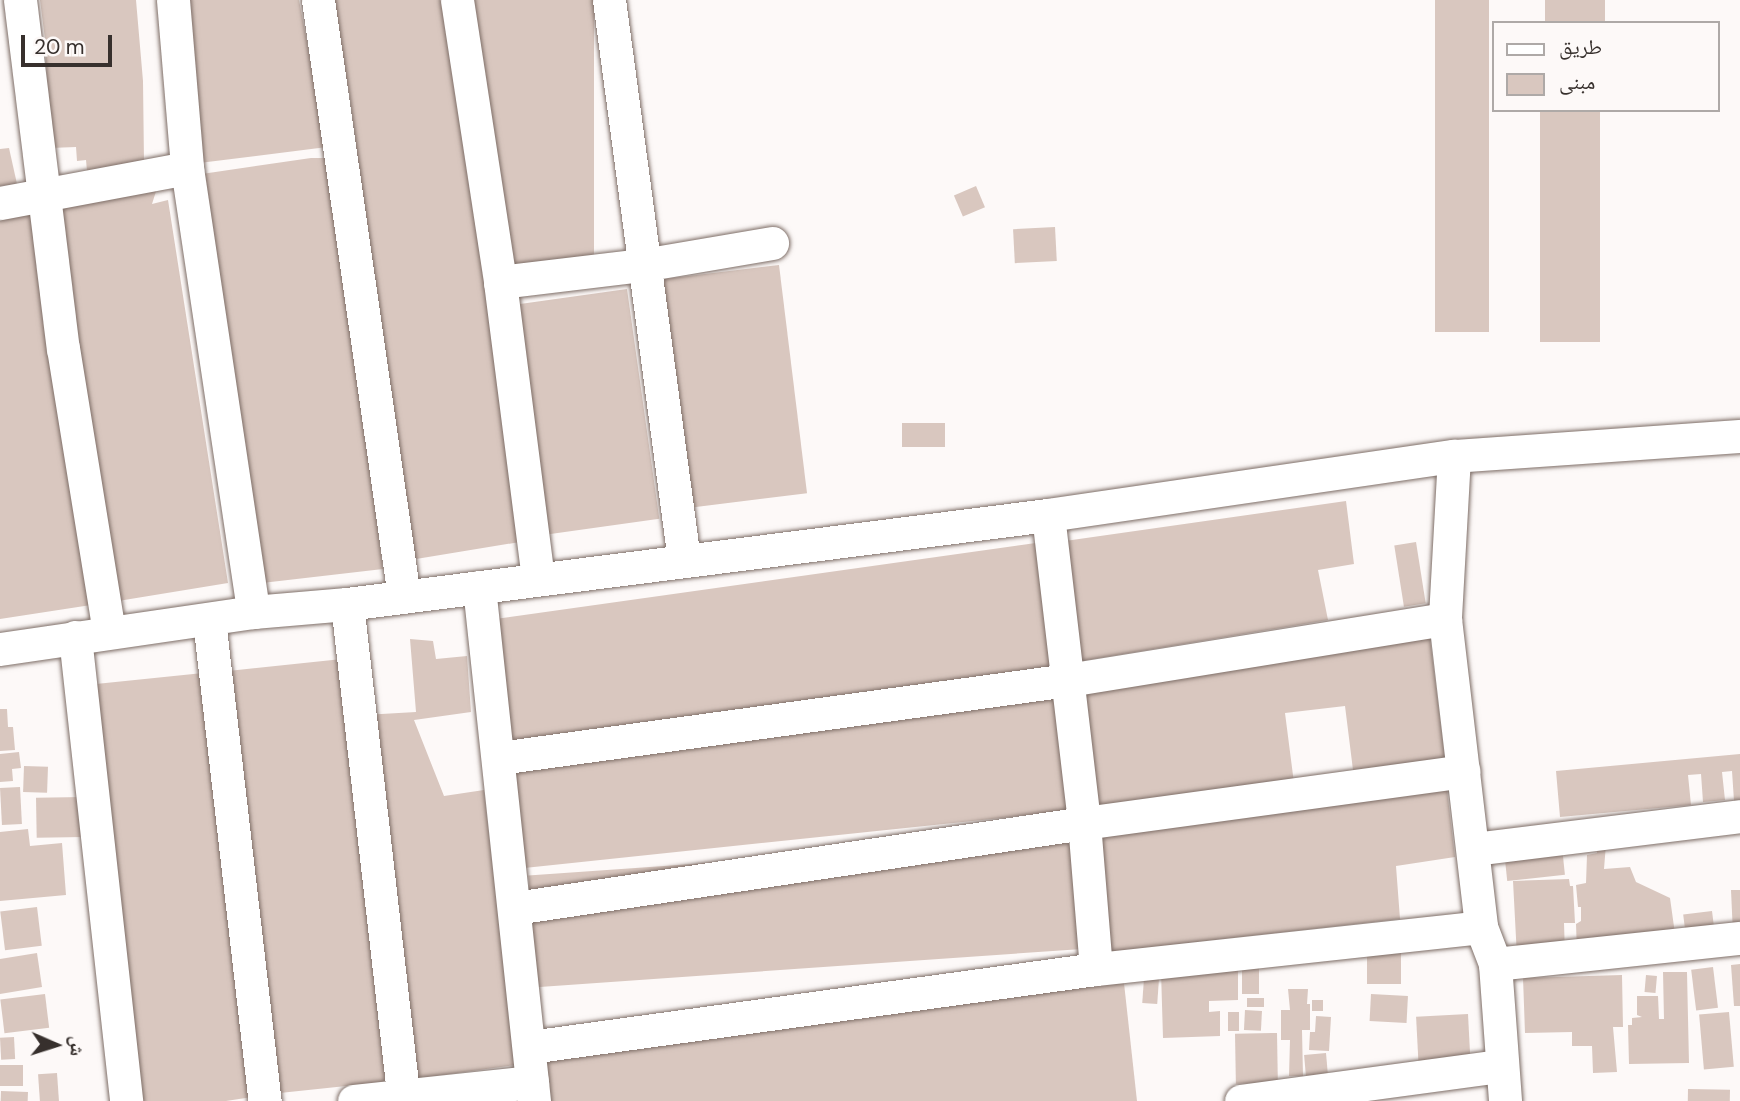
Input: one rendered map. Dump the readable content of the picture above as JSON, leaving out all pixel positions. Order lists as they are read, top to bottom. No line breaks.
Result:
{"legend":["طريق","مبنى"],"scale_bar":"20 m","north":"right"}
